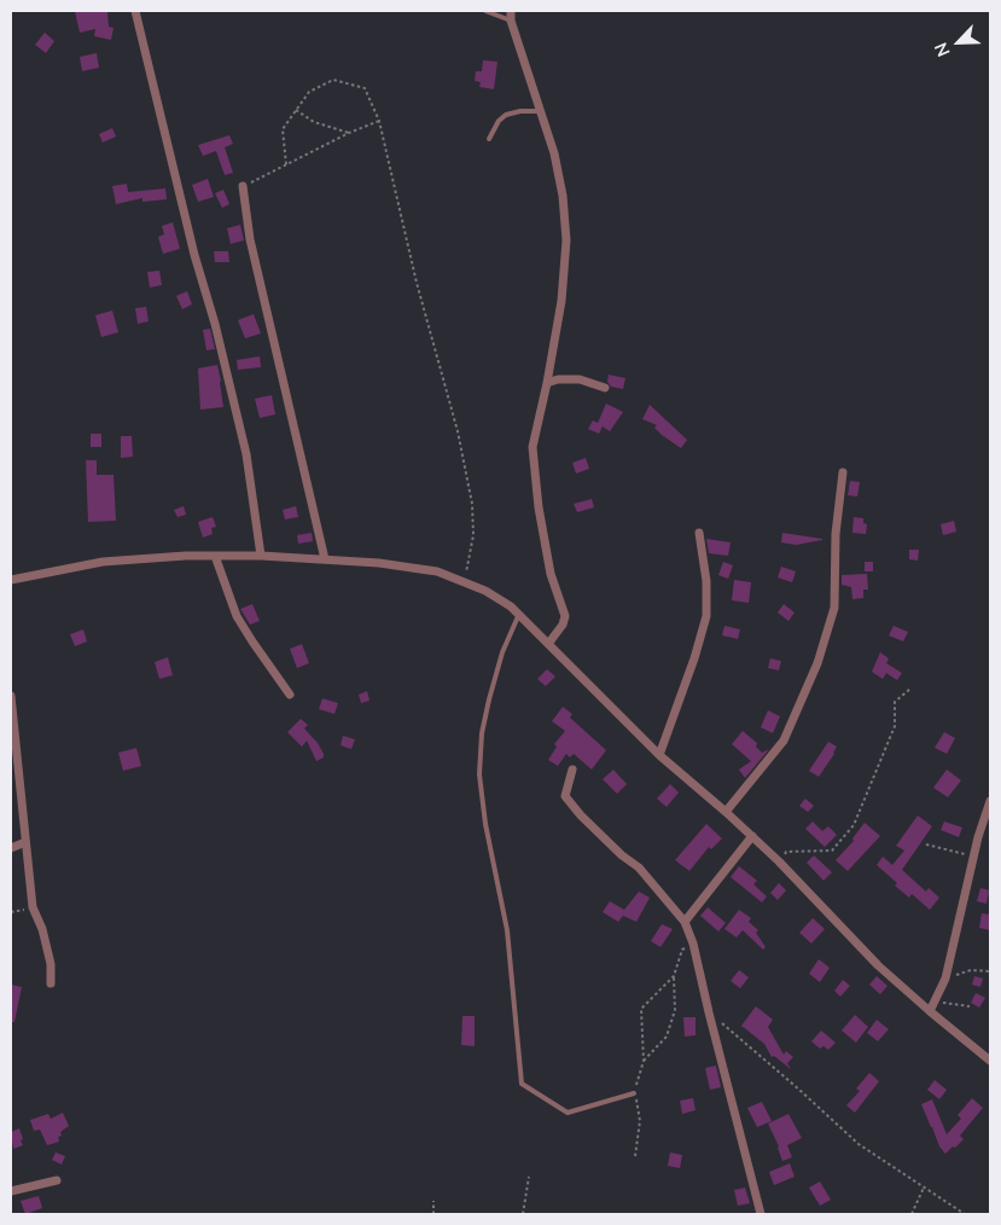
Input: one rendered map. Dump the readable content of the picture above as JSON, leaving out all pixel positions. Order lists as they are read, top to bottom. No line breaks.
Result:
{"north":"bottom left"}
